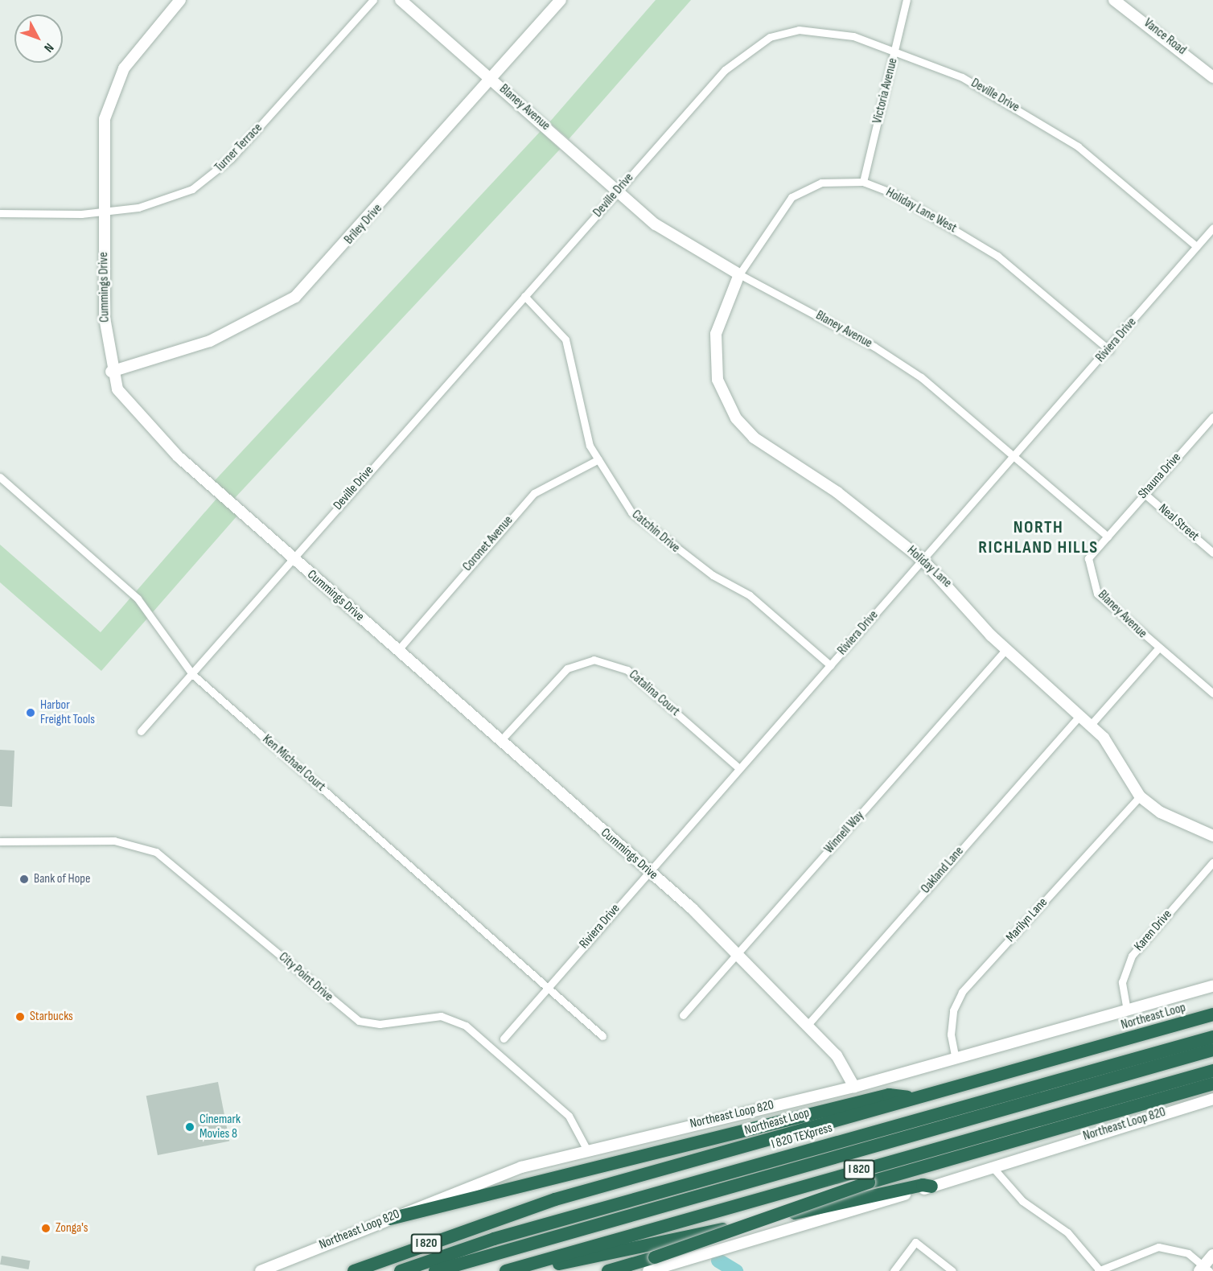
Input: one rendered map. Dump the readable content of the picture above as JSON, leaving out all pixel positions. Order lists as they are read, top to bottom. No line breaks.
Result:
{"streets":{"highway":["Northeast Loop","I 820 TEXpress","I 820"],"street":["Vance Road","Victoria Avenue","Deville Drive","Blaney Avenue","Turner Terrace","Holiday Lane West","Briley Drive","Cummings Drive","Riviera Drive","Shauna Drive","Neal Street","Catchin Drive","Coronet Avenue","Holiday Lane","Catalina Court","Ken Michael Court","Winnell Way","Oakland Lane","Marilyn Lane","Karen Drive","City Point Drive","Northeast Loop 820"]},"crossings":[["Victoria Avenue","Deville Drive"],["Victoria Avenue","Holiday Lane West"],["Deville Drive","Blaney Avenue"],["Deville Drive","Cummings Drive"],["Deville Drive","Riviera Drive"],["Deville Drive","Catchin Drive"],["Deville Drive","Ken Michael Court"],["Blaney Avenue","Holiday Lane West"],["Blaney Avenue","Briley Drive"],["Blaney Avenue","Riviera Drive"],["Blaney Avenue","Shauna Drive"],["Blaney Avenue","Holiday Lane"],["Turner Terrace","Cummings Drive"],["Holiday Lane West","Riviera Drive"],["Holiday Lane West","Holiday Lane"],["Briley Drive","Cummings Drive"],["Cummings Drive","Riviera Drive"],["Cummings Drive","Coronet Avenue"],["Cummings Drive","Catalina Court"],["Cummings Drive","Winnell Way"],["Cummings Drive","Oakland Lane"],["Cummings Drive","Northeast Loop 820"],["Riviera Drive","Catchin Drive"],["Riviera Drive","Holiday Lane"],["Riviera Drive","Catalina Court"],["Riviera Drive","Ken Michael Court"],["Shauna Drive","Neal Street"],["Catchin Drive","Coronet Avenue"],["Holiday Lane","Winnell Way"],["Holiday Lane","Oakland Lane"],["Holiday Lane","Marilyn Lane"],["Marilyn Lane","Northeast Loop 820"],["Karen Drive","Northeast Loop 820"],["City Point Drive","Northeast Loop 820"]],"districts":["NORTH RICHLAND HILLS"],"places":["Harbor Freight Tools","Bank of Hope","Starbucks","Cinemark Movies 8","Zonga's"],"north":"bottom right"}
